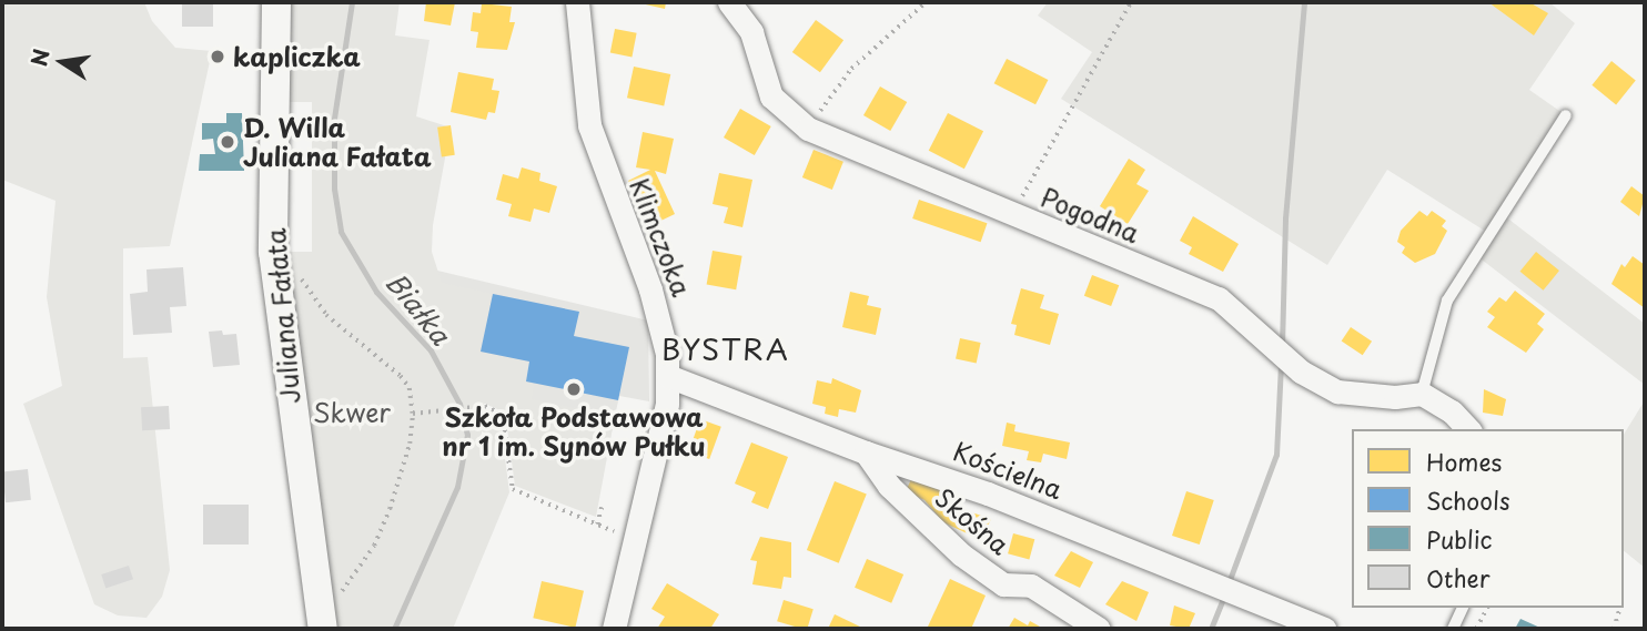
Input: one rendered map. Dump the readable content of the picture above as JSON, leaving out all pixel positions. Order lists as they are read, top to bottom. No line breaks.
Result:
{"streets":{"street":["Pogodna","Klimczoka","Juliana Fałata","Kościelna","Skośna"]},"crossings":[["Klimczoka","Kościelna"],["Kościelna","Skośna"]],"districts":["BYSTRA"],"water":["Białka"],"parks":["Skwer"],"places":["kapliczka","D. Willa Juliana Fałata","Szkoła Podstawowa nr 1 im. Synów Pułku"],"legend":["Homes","Schools","Public","Other"],"north":"left"}
